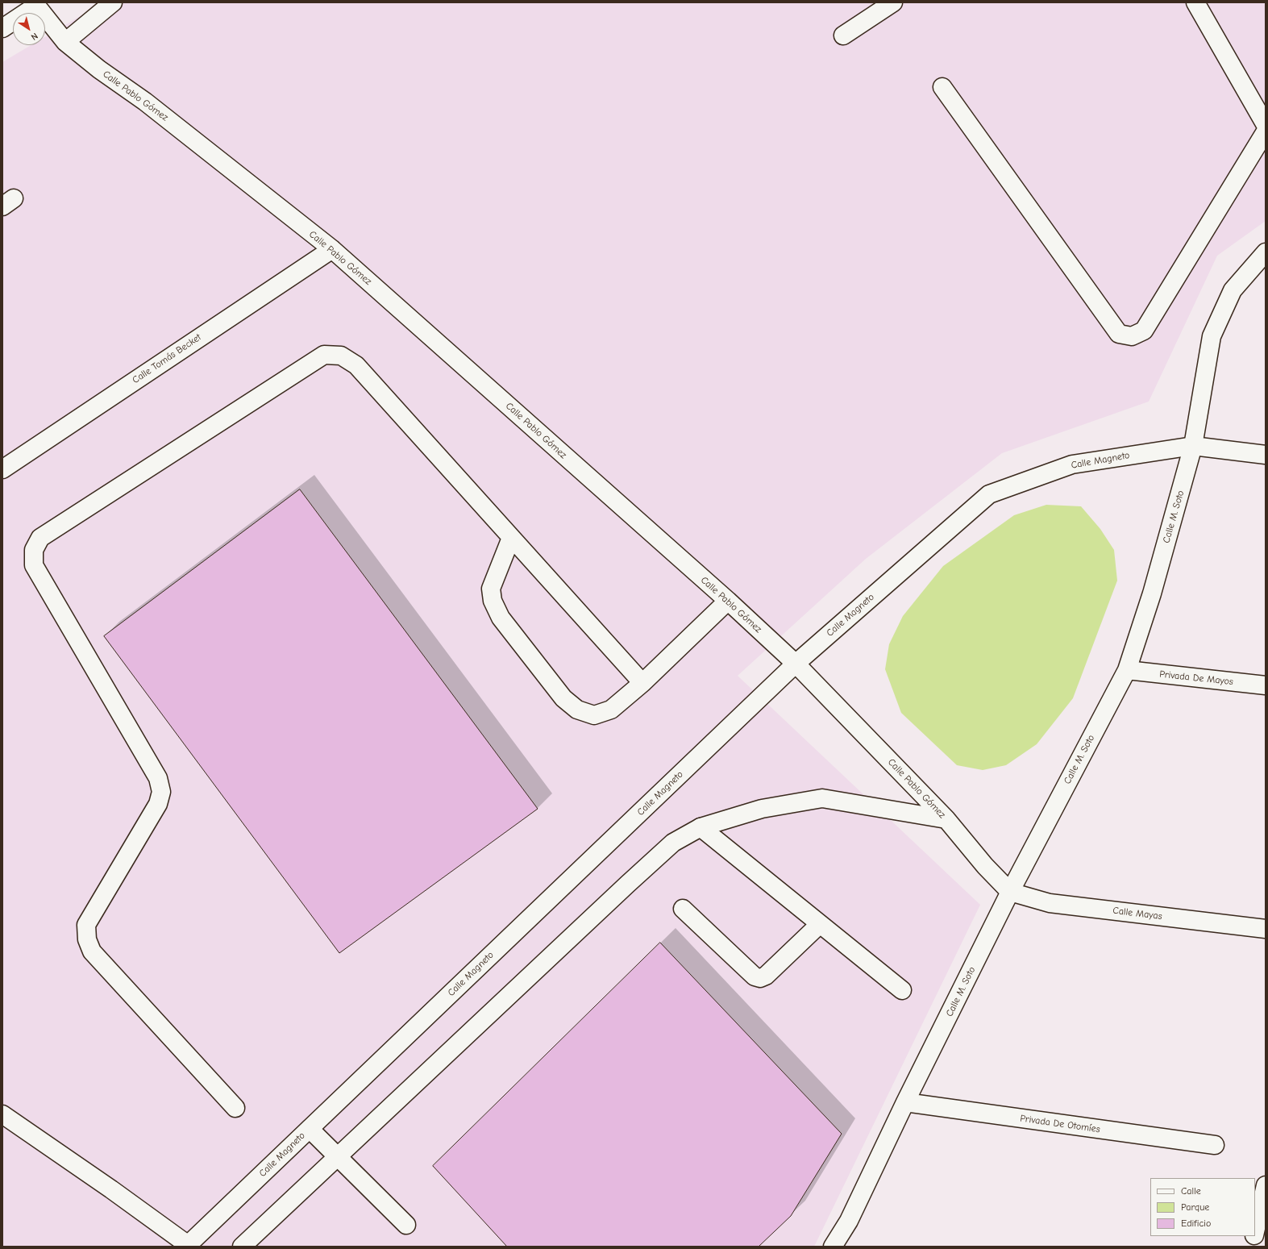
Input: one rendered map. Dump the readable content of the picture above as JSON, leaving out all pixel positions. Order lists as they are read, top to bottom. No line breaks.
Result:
{"streets":{"street":["Calle Pablo Gómez","Calle Tomás Becket","Calle Magneto","Calle M. Soto","Privada De Mayos","Calle Mayas","Privada De Otomíes"]},"crossings":[["Calle Pablo Gómez","Calle Tomás Becket"],["Calle Pablo Gómez","Calle Magneto"],["Calle Pablo Gómez","Calle M. Soto"],["Calle Pablo Gómez","Calle Mayas"],["Calle Magneto","Calle M. Soto"],["Calle M. Soto","Privada De Mayos"],["Calle M. Soto","Calle Mayas"],["Calle M. Soto","Privada De Otomíes"]],"legend":["Calle","Parque","Edificio"],"north":"bottom right"}
